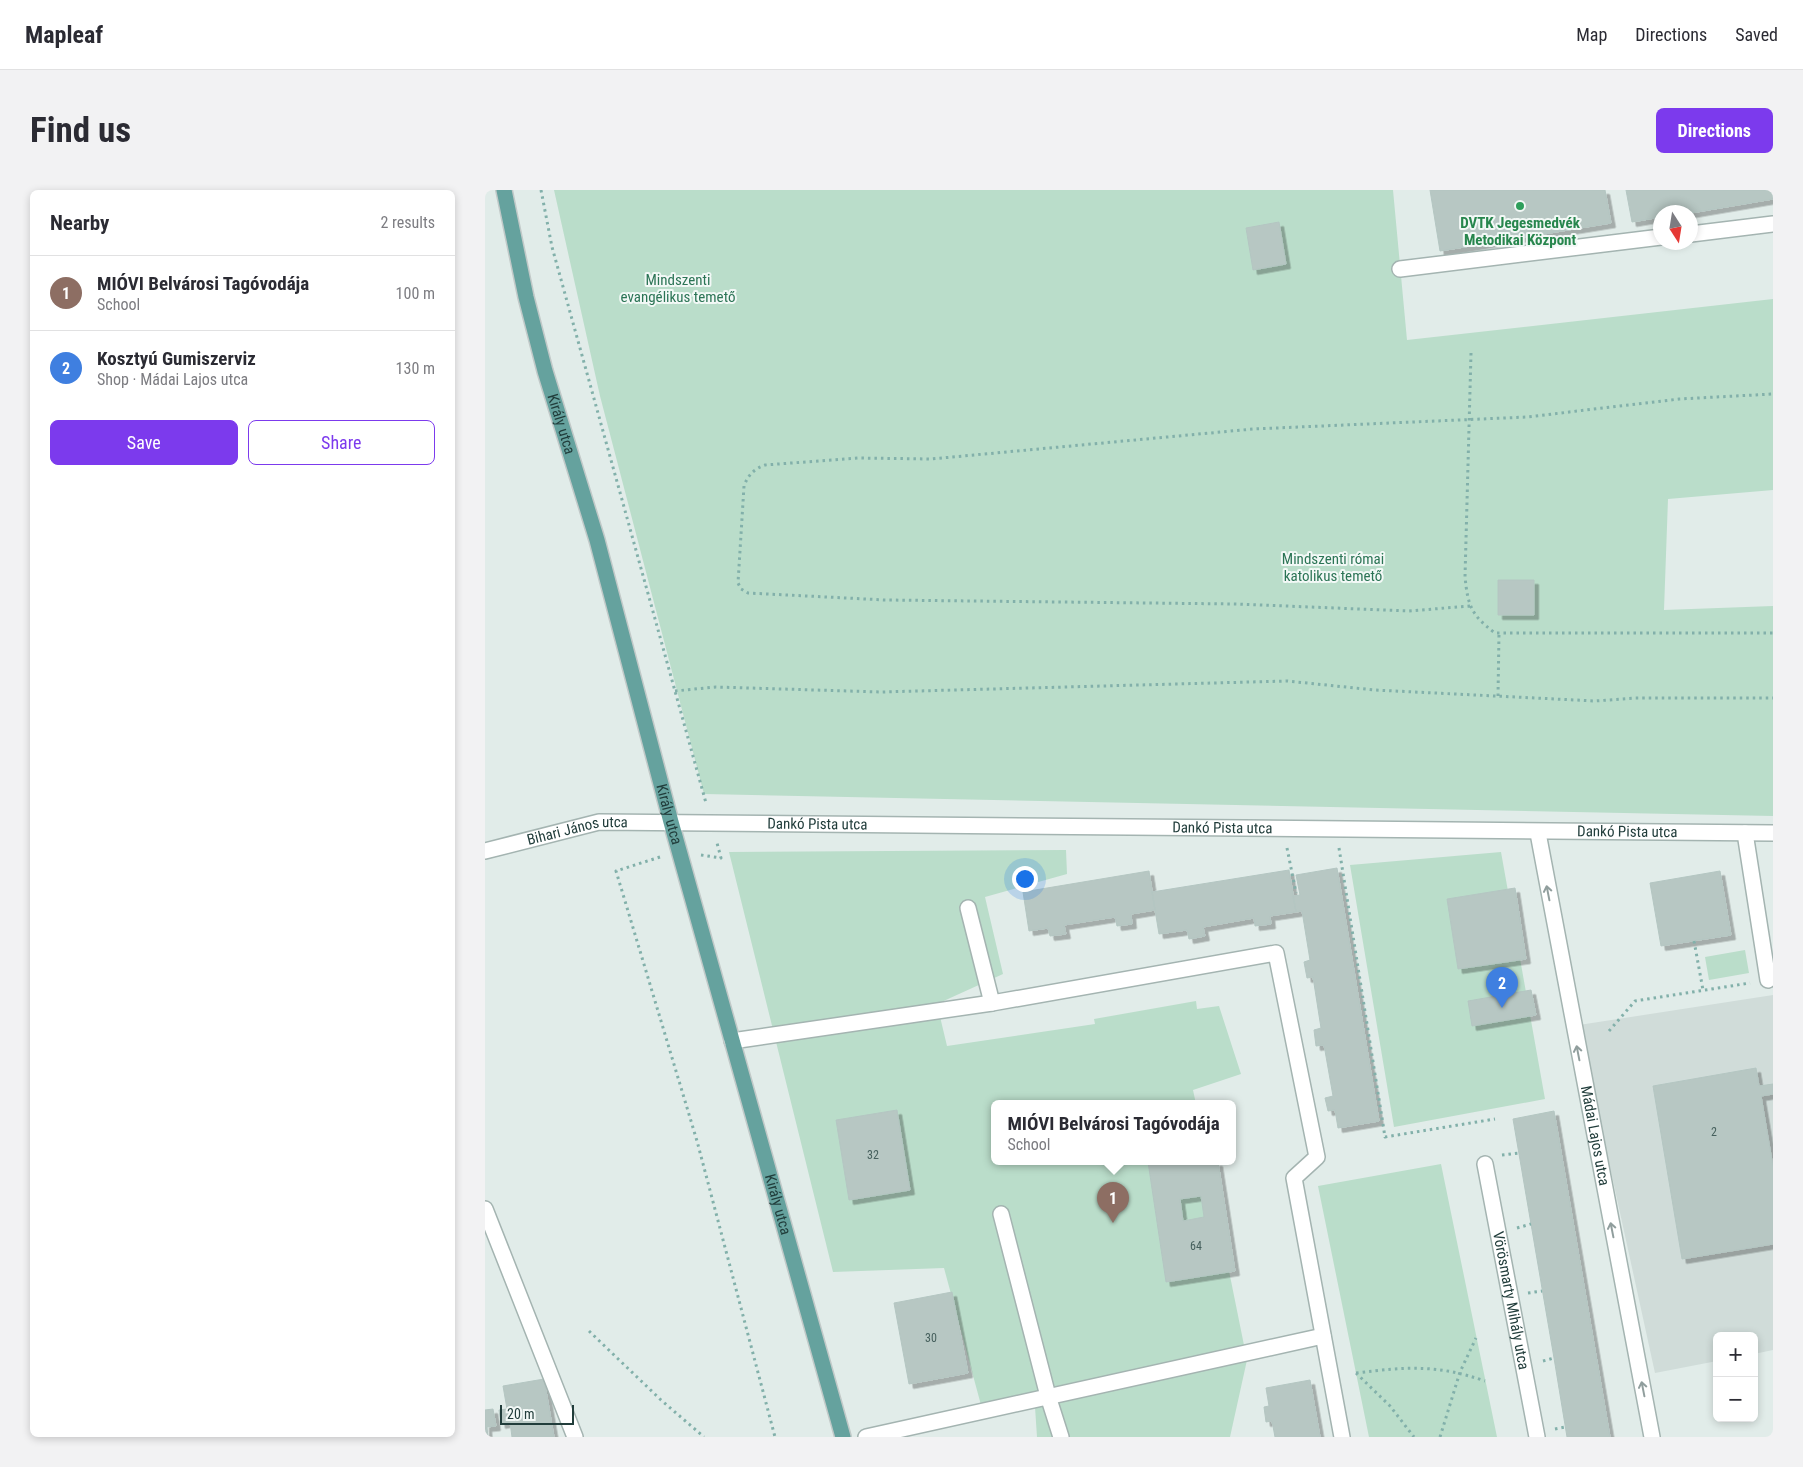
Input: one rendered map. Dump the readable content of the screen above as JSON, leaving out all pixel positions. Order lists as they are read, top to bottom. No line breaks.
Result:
{"streets":{"main road":["Király utca"],"street":["Dankó Pista utca","Bihari János utca","Mádai Lajos utca","Vörösmarty Mihály utca"]},"crossings":[["Király utca","Dankó Pista utca"],["Király utca","Bihari János utca"],["Dankó Pista utca","Bihari János utca"],["Dankó Pista utca","Mádai Lajos utca"]],"one_way":["Mádai Lajos utca"],"parks":["Mindszenti evangélikus temető","Mindszenti római katolikus temető"],"places":["DVTK Jegesmedvék Metodikai Központ"],"house_numbers":["2","32","64","30"],"scale_bar":"20 m","north":"bottom","page":{"header":"Mapleaf","nav":["Map","Directions","Saved"],"buttons":["Directions",["Save","Share"]],"title":"Find us","heading":["Nearby","2 results"],"list":[{"mark":"1","name":"MIÓVI Belvárosi Tagóvodája","note":"School","value":"100 m"},{"mark":"2","name":"Kosztyú Gumiszerviz","note":"Shop · Mádai Lajos utca","value":"130 m"}],"pins":["2","1"],"popup":["MIÓVI Belvárosi Tagóvodája","School"],"map_buttons":["+","−"],"scale":"20 m"}}
